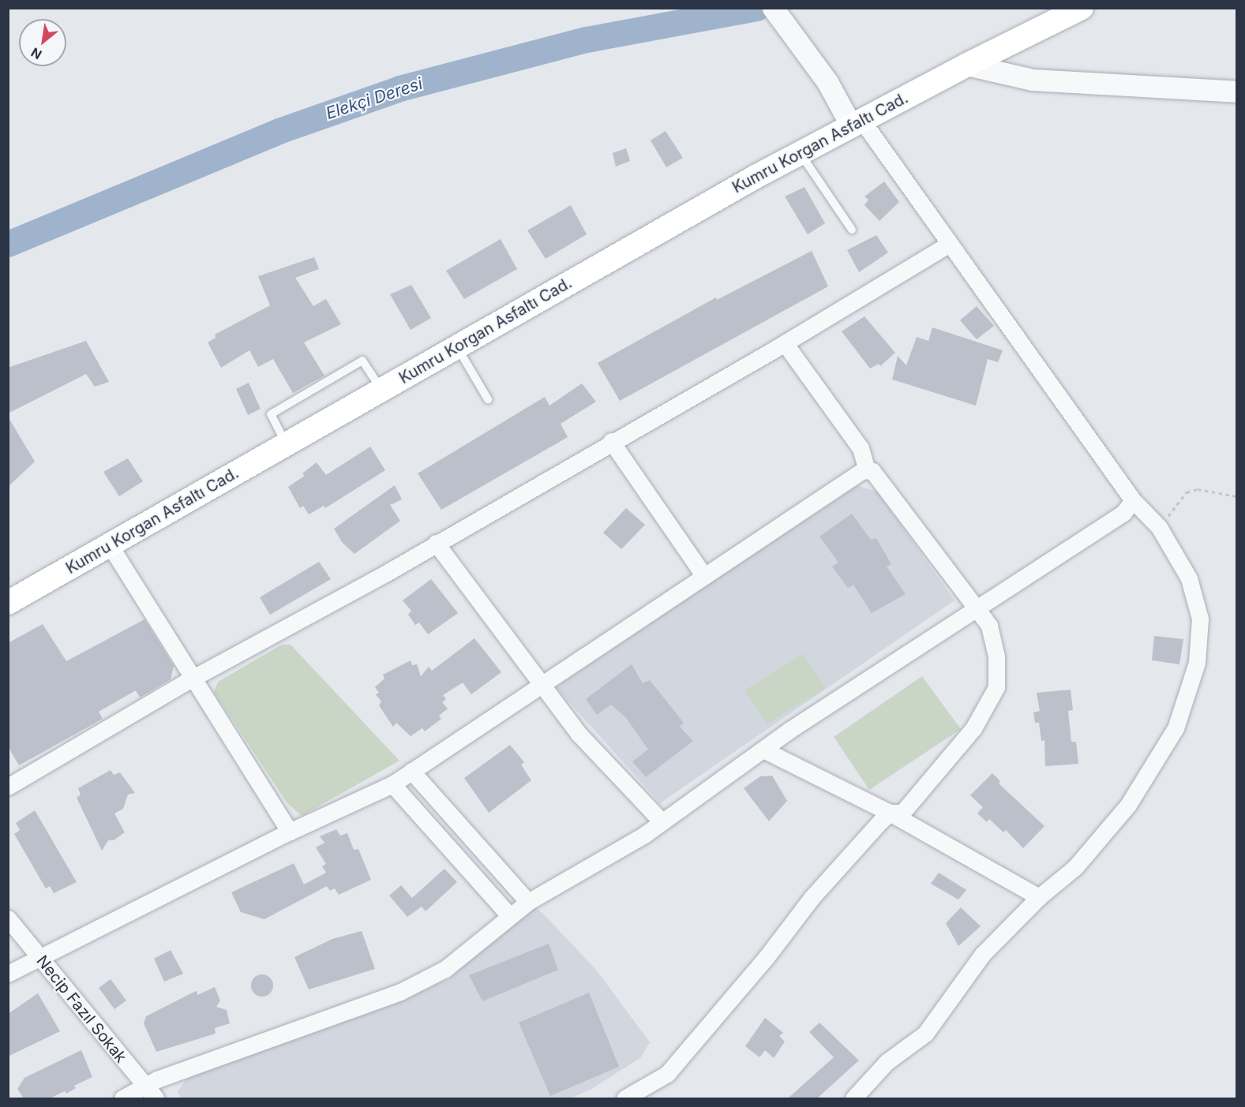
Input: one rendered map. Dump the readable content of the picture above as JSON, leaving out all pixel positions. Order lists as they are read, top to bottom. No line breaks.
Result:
{"streets":{"main road":["Kumru Korgan Asfaltı Cad."],"street":["Necip Fazıl Sokak"]},"water":["Elekçi Deresi"],"north":"bottom left"}
